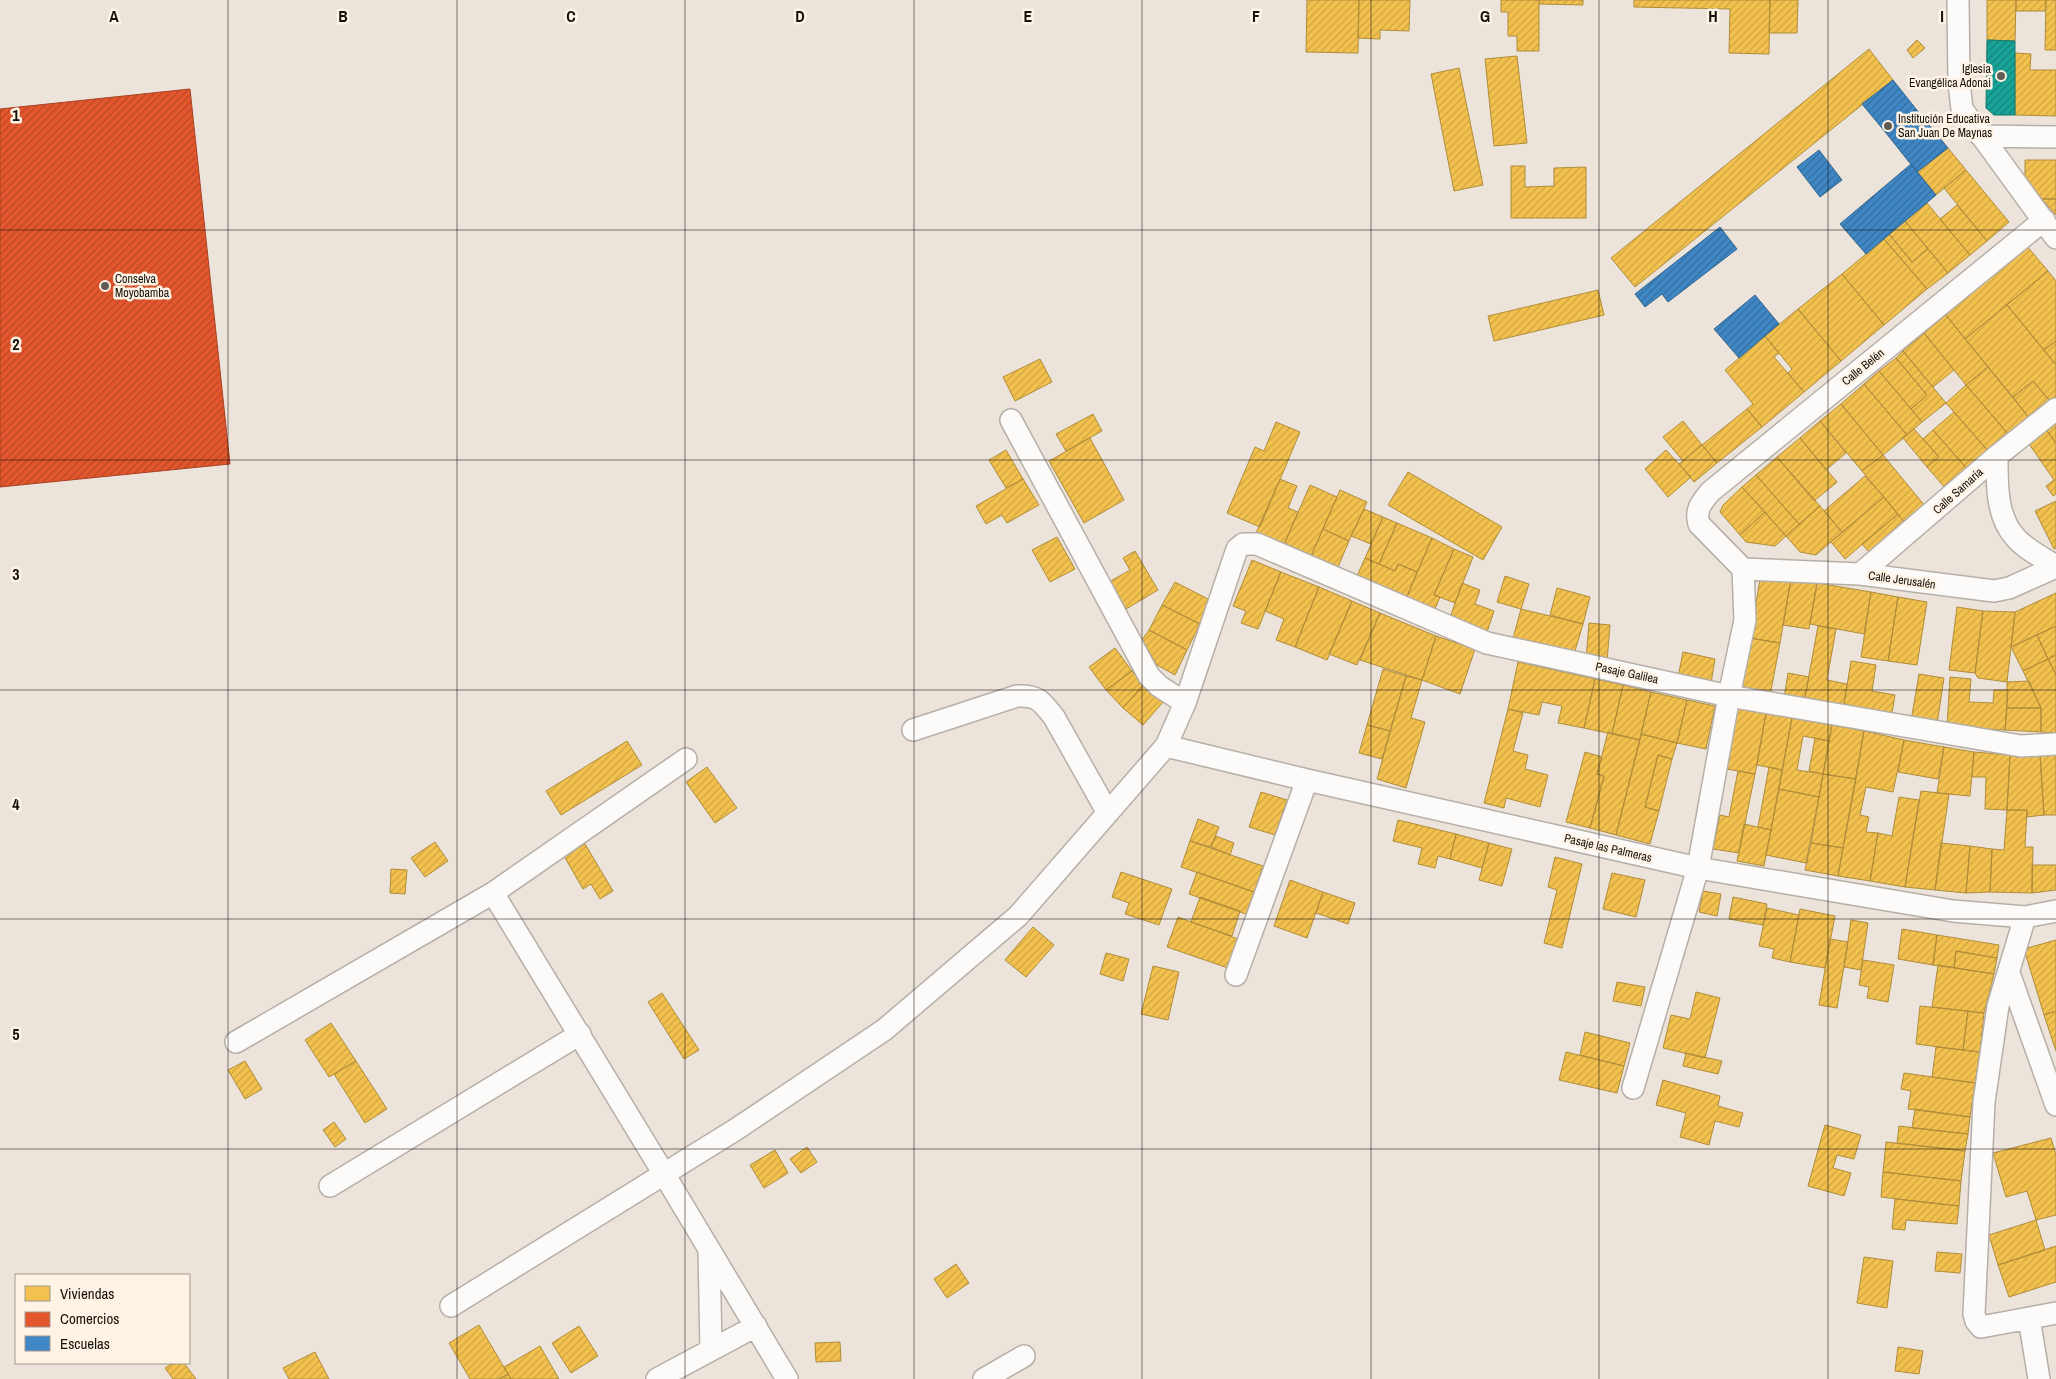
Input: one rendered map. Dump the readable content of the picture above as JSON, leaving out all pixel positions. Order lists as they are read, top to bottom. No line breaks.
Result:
{"streets":{"street":["Calle Belén","Calle Samaría","Calle Jerusalén","Pasaje Galilea","Pasaje las Palmeras"]},"crossings":[["Calle Belén","Calle Jerusalén"],["Calle Samaría","Calle Jerusalén"]],"places":["Iglesia Evangélica Adonai","Institución Educativa San Juan De Maynas","Conselva Moyobamba"],"legend":["Viviendas","Comercios","Escuelas"],"grid":{"columns":["A","B","C","D","E","F","G","H","I"],"rows":["1","2","3","4","5"]}}
